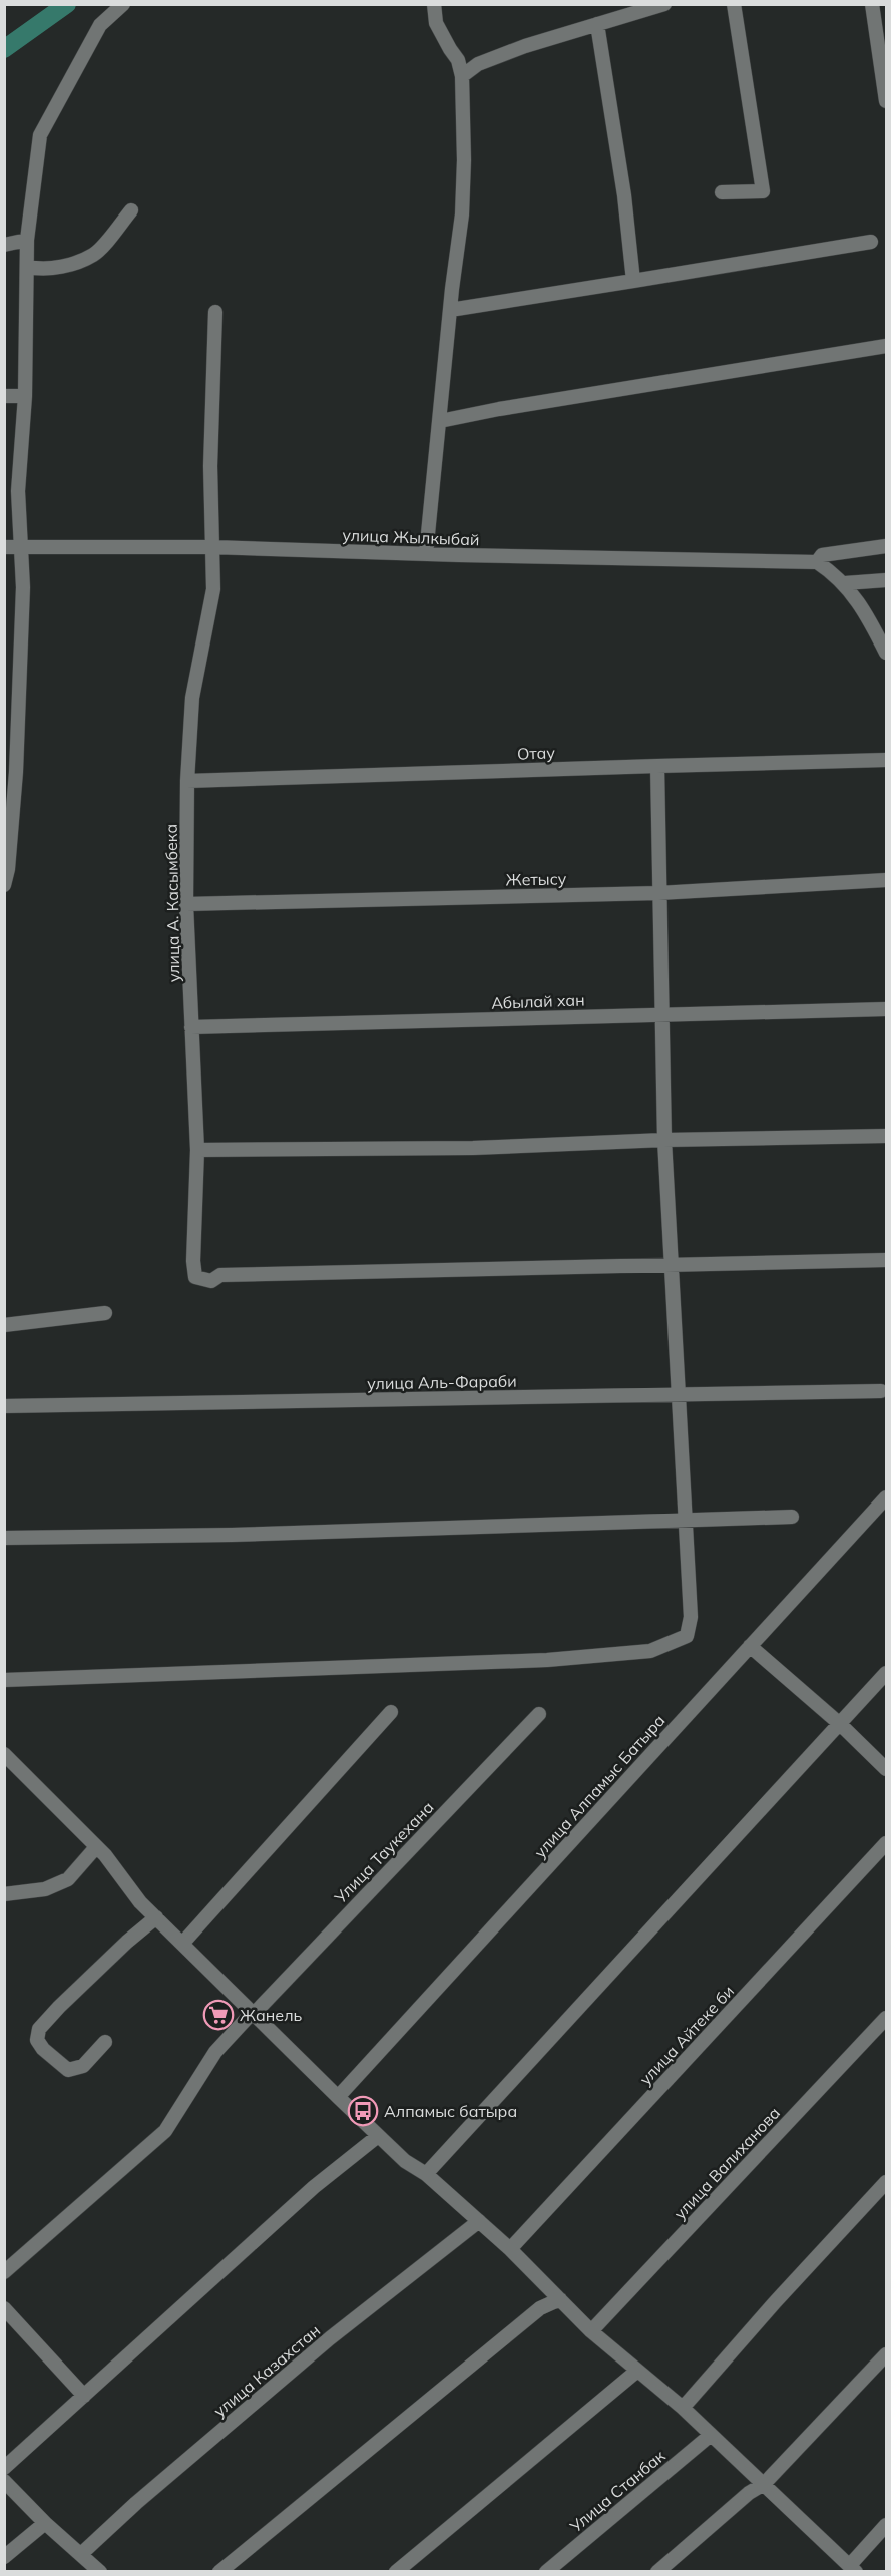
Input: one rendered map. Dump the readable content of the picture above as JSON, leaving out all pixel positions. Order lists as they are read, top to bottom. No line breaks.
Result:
{"streets":{"street":["улица Жылкыбай","Отау","Жетысу","улица А. Касымбека","Абылай хан","улица Аль-Фараби","улица Алпамыс Батыра","Улица Таукехана","улица Айтеке би","улица Валиханова","улица Казахстан","Улица Станбак"]},"crossings":[["улица Жылкыбай","улица А. Касымбека"],["Отау","улица А. Касымбека"],["Жетысу","улица А. Касымбека"],["улица А. Касымбека","Абылай хан"]],"places":{"supermarket":["Жанель"],"bus stop":["Алпамыс батыра"]}}
